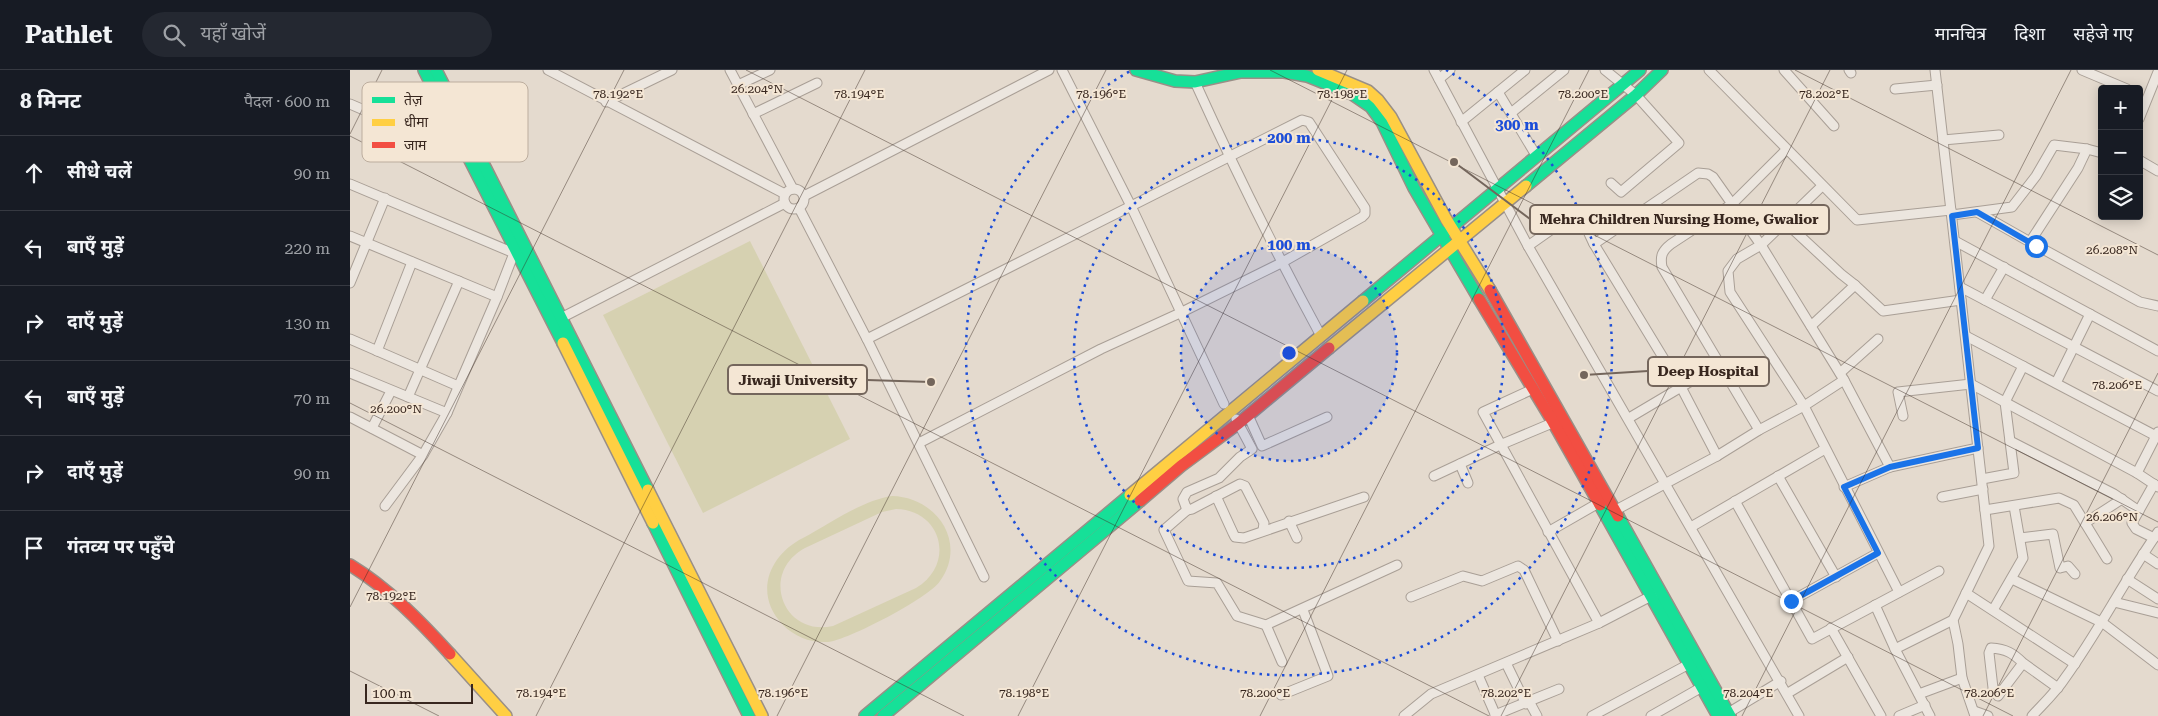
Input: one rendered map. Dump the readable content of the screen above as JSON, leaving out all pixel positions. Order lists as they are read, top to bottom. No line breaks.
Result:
{"places":["Mehra Children Nursing Home, Gwalior","Deep Hospital","Jiwaji University"],"legend":["तेज़","धीमा","जाम"],"scale_bar":"100 m","page":{"header":"Pathlet","search":"यहाँ खोजें","nav":["मानचित्र","दिशा","सहेजे गए"],"heading":["8 मिनट","पैदल · 600 m"],"map_buttons":["+","−"],"list":[["सीधे चलें","90 m"],["बाएँ मुड़ें","220 m"],["दाएँ मुड़ें","130 m"],["बाएँ मुड़ें","70 m"],["दाएँ मुड़ें","90 m"],"गंतव्य पर पहुँचे"],"scale":"100 m"},"coordinates":["26.204°N","78.192°E","78.194°E","78.196°E","78.198°E","78.200°E","78.202°E","26.208°N","78.206°E","26.200°N","26.206°N","78.204°E"],"rings":["300 m","200 m","100 m"]}
